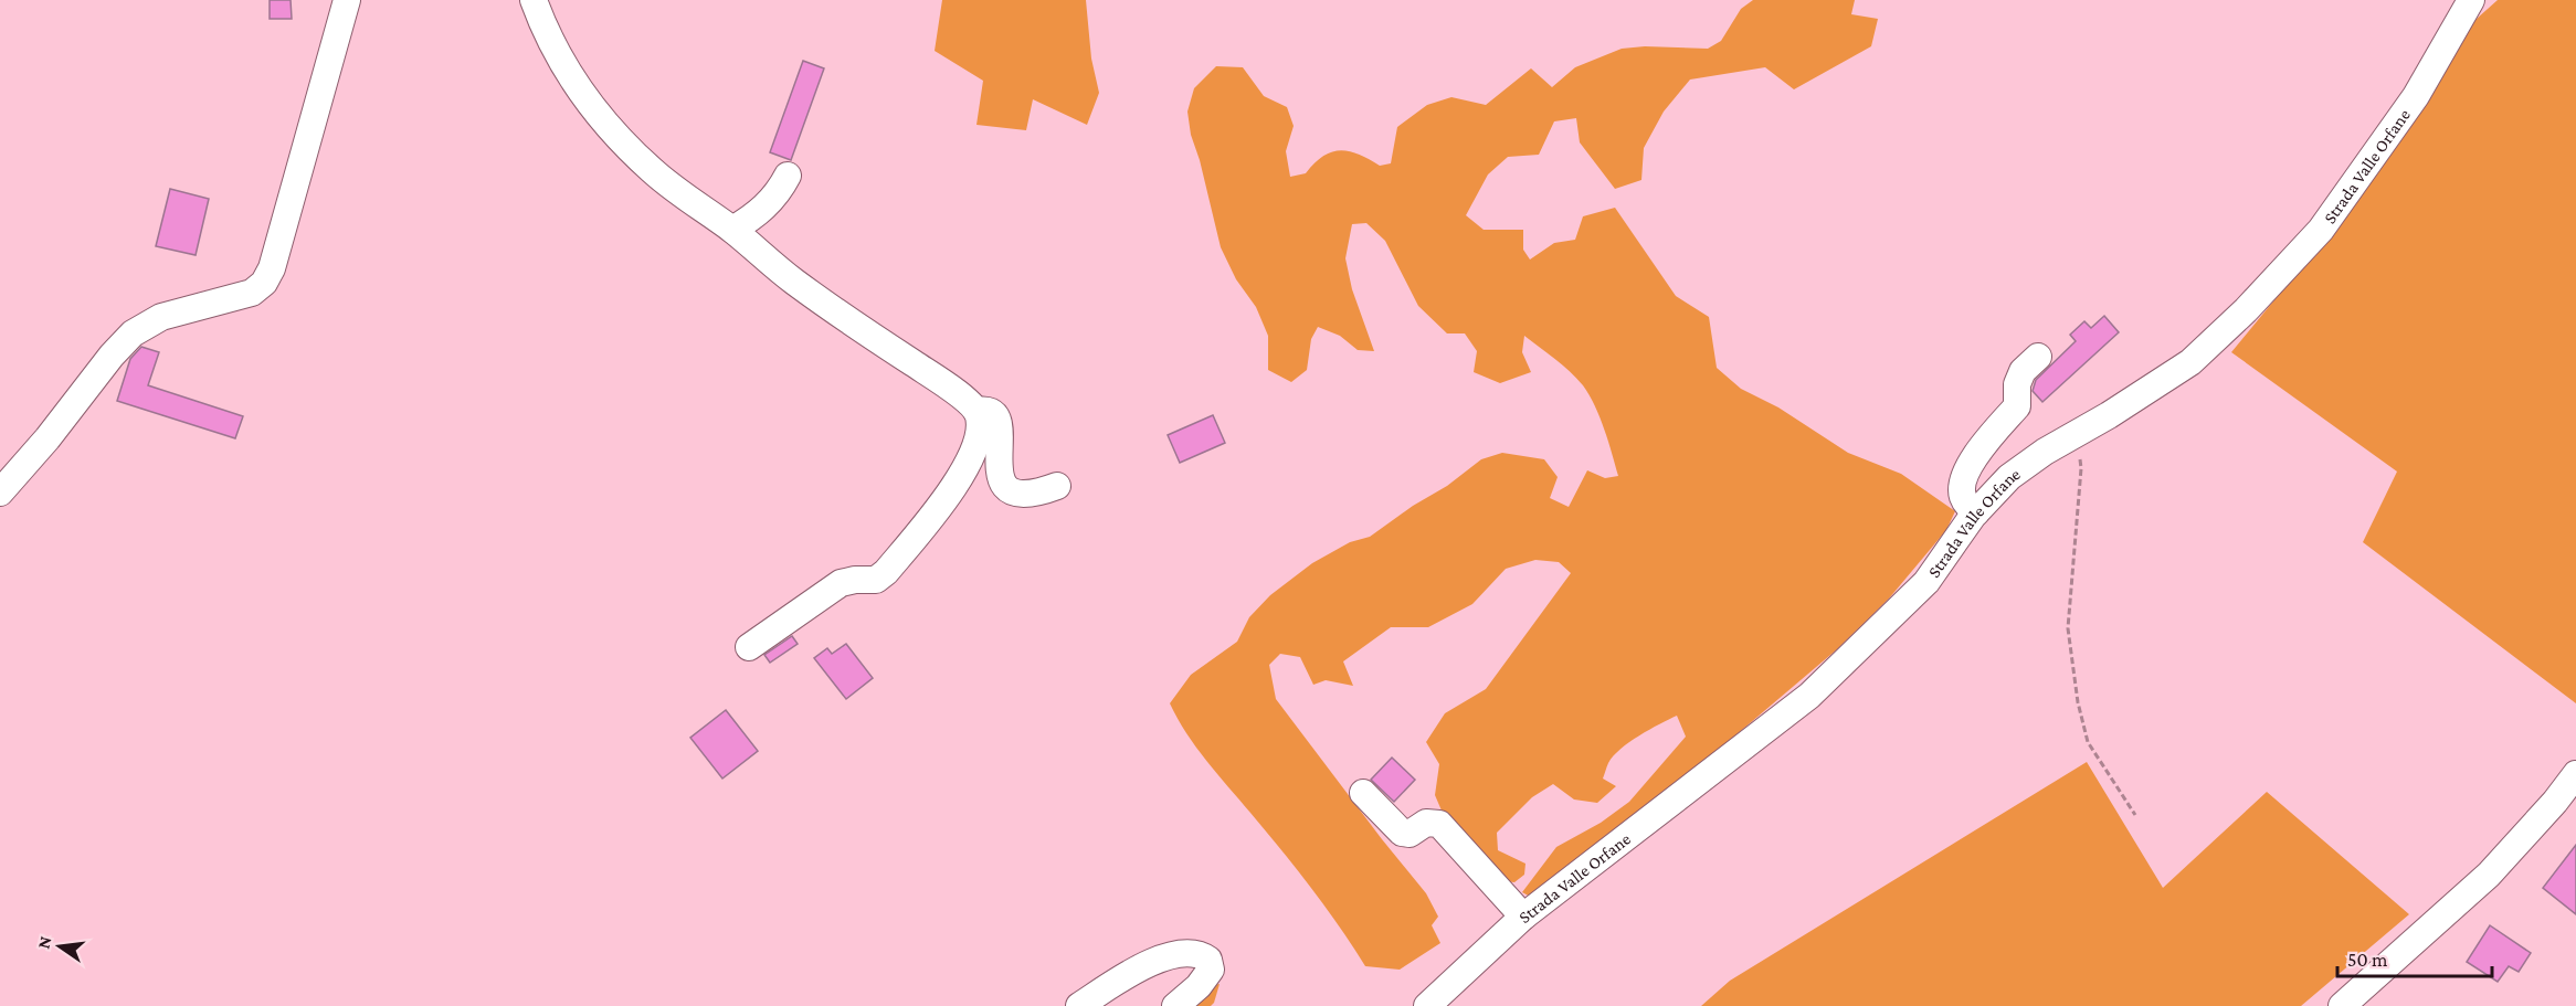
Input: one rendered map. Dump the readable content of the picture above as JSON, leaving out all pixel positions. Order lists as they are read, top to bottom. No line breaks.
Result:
{"streets":{"street":["Strada Valle Orfane"]},"scale_bar":"50 m","north":"left"}
